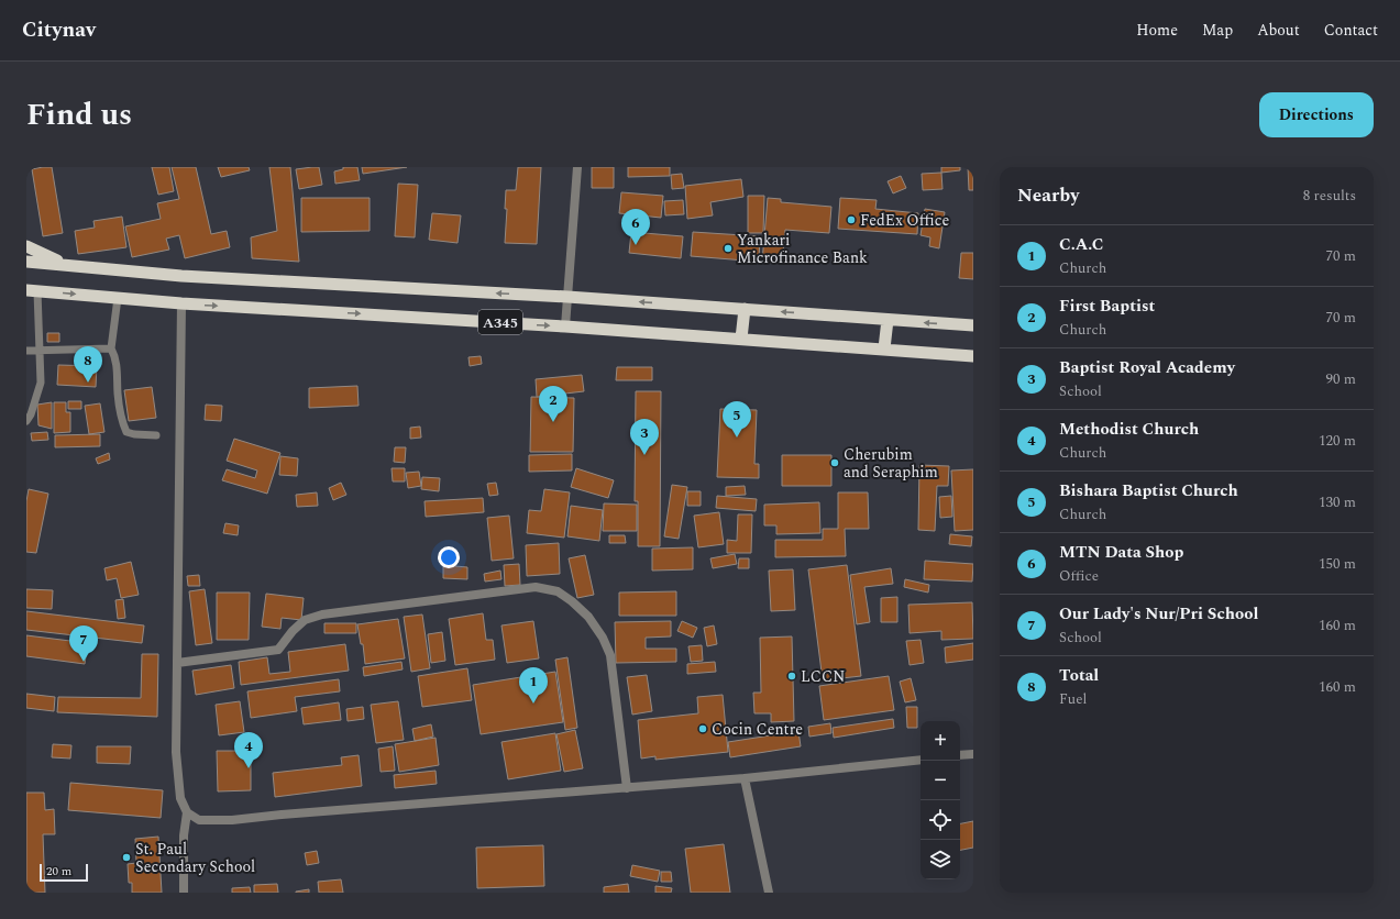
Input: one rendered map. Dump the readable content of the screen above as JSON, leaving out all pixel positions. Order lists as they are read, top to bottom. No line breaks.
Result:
{"streets":{"highway":["A345"]},"places":["FedEx Office","Yankari Microfinance Bank","Cherubim and Seraphim","LCCN","Cocin Centre","St. Paul Secondary School"],"scale_bar":"20 m","page":{"header":"Citynav","nav":["Home","Map","About","Contact"],"title":"Find us","buttons":"Directions","heading":["Nearby","8 results"],"pins":["6","8","2","5","3","7","1","4"],"list":[{"mark":"1","name":"C.A.C","note":"Church","value":"70 m"},{"mark":"2","name":"First Baptist","note":"Church","value":"70 m"},{"mark":"3","name":"Baptist Royal Academy","note":"School","value":"90 m"},{"mark":"4","name":"Methodist Church","note":"Church","value":"120 m"},{"mark":"5","name":"Bishara Baptist Church","note":"Church","value":"130 m"},{"mark":"6","name":"MTN Data Shop","note":"Office","value":"150 m"},{"mark":"7","name":"Our Lady's Nur/Pri School","note":"School","value":"160 m"},{"mark":"8","name":"Total","note":"Fuel","value":"160 m"}],"map_buttons":["+","−"],"scale":"20 m"}}
